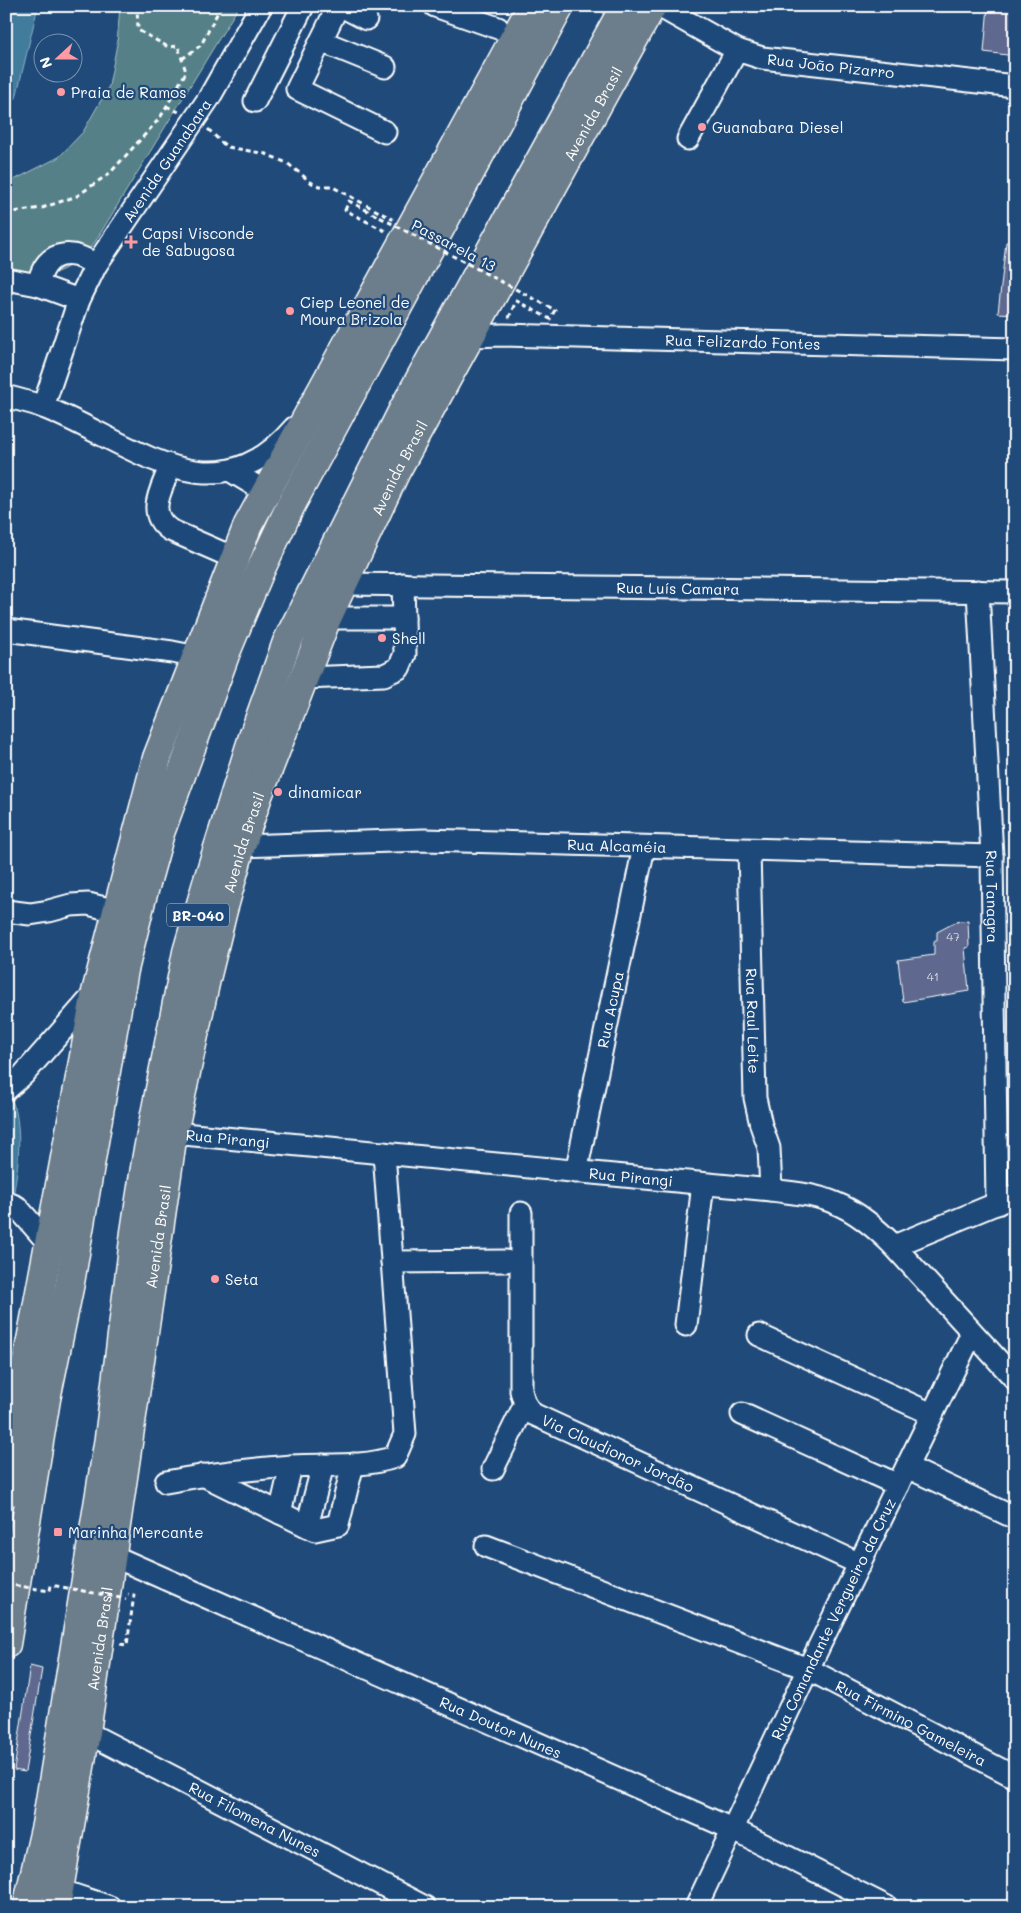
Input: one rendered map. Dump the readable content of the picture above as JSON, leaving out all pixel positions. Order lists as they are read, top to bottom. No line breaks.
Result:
{"streets":{"highway":["Avenida Brasil","BR-040"],"street":["Rua João Pizarro","Avenida Guanabara","Rua Felizardo Fontes","Rua Luís Camara","Rua Alcaméia","Rua Tanagra","Rua Acupa","Rua Raul Leite","Rua Pirangi","Via Claudionor Jordão","Rua Comandante Vergueiro da Cruz","Rua Firmino Gameleira","Rua Doutor Nunes","Rua Filomena Nunes"],"path":["Passarela 13"]},"crossings":[["Avenida Brasil","Rua Felizardo Fontes"],["Avenida Brasil","Rua Luís Camara"],["Avenida Brasil","Rua Alcaméia"],["Avenida Brasil","Rua Pirangi"],["Avenida Brasil","Rua Doutor Nunes"],["Avenida Brasil","Rua Filomena Nunes"],["Avenida Guanabara","Passarela 13"],["Rua Luís Camara","Rua Tanagra"],["Rua Alcaméia","Rua Tanagra"],["Rua Alcaméia","Rua Acupa"],["Rua Alcaméia","Rua Raul Leite"],["Rua Acupa","Rua Pirangi"],["Rua Raul Leite","Rua Pirangi"],["Rua Pirangi","Rua Comandante Vergueiro da Cruz"],["Via Claudionor Jordão","Rua Comandante Vergueiro da Cruz"],["Rua Comandante Vergueiro da Cruz","Rua Firmino Gameleira"],["Rua Comandante Vergueiro da Cruz","Rua Doutor Nunes"]],"places":{"other":["Praia de Ramos","Guanabara Diesel","Ciep Leonel de Moura Brizola","Shell","dinamicar","Seta"],"health":["Capsi Visconde de Sabugosa"],"transit":["Marinha Mercante"]},"house_numbers":["47","41"],"north":"left"}
